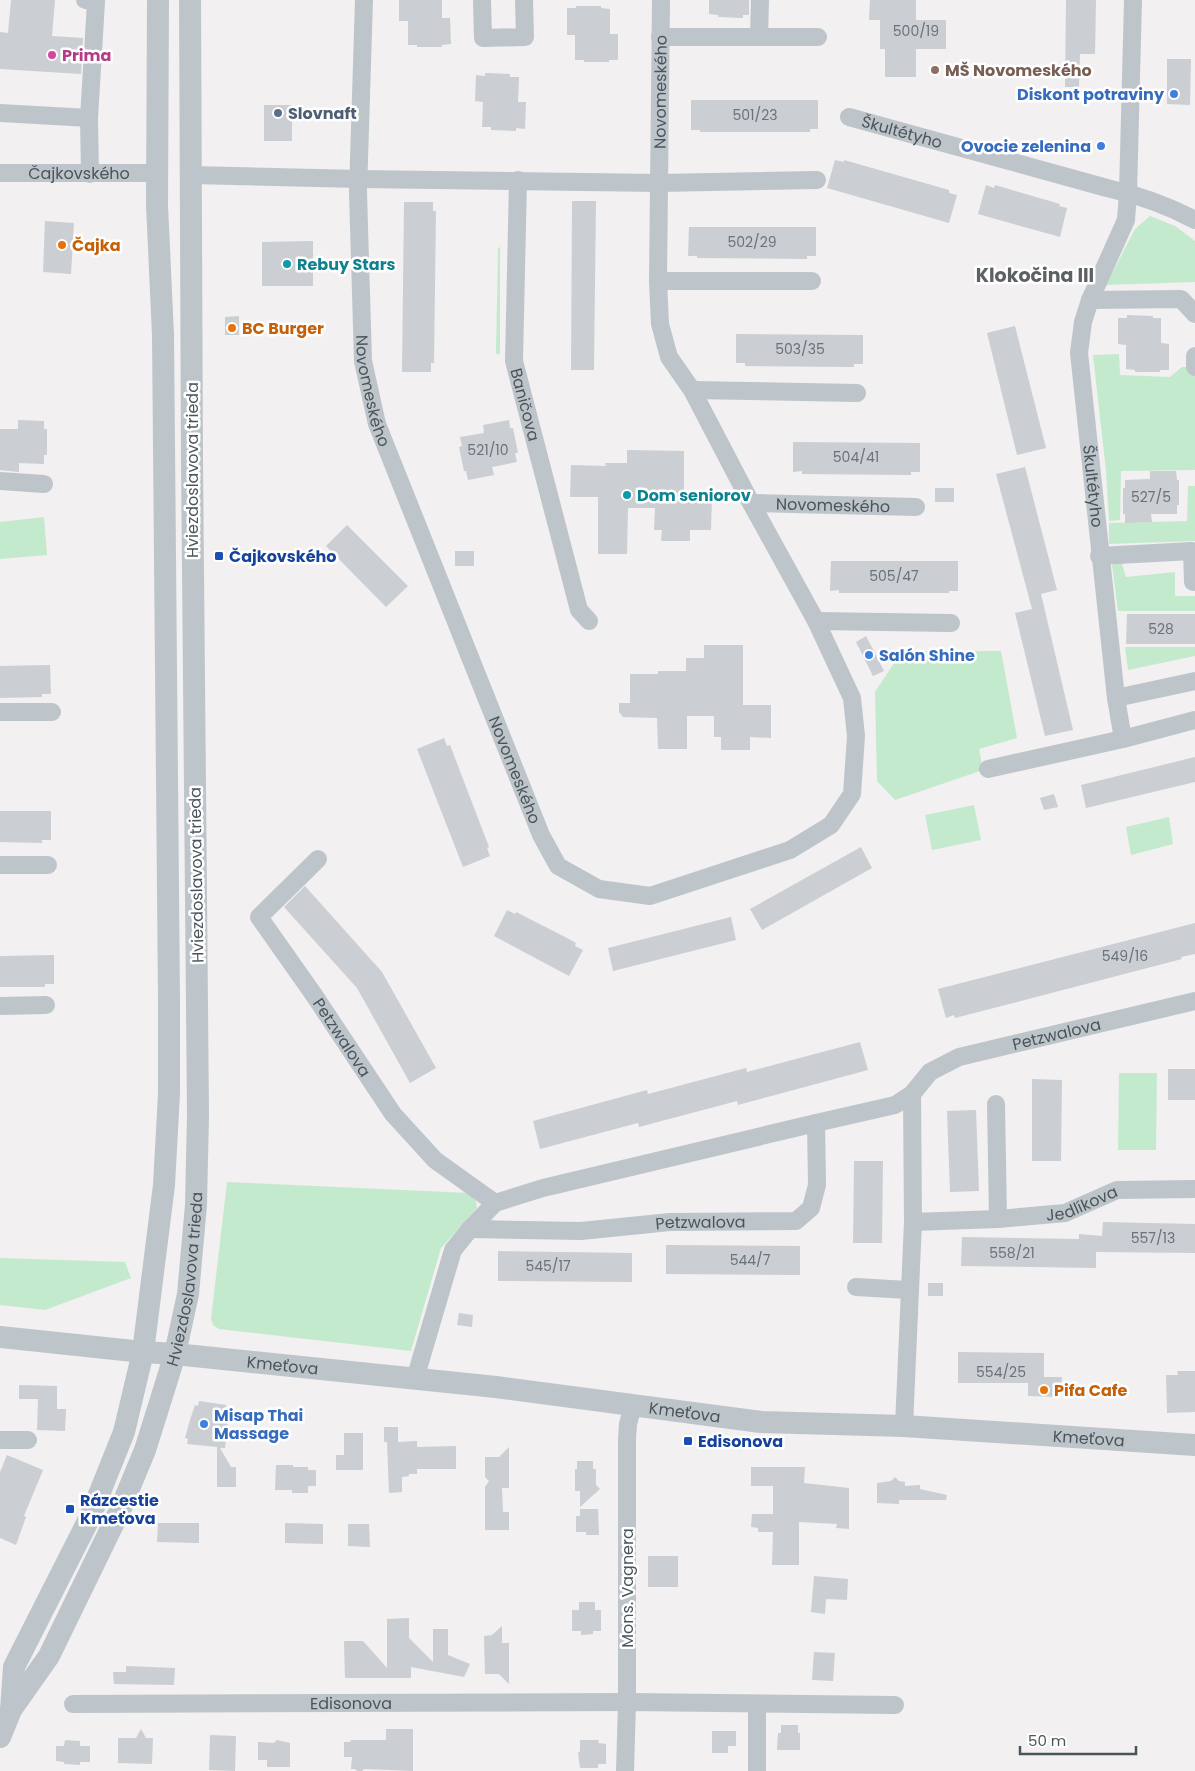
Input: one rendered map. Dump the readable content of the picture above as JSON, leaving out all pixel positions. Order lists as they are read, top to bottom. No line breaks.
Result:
{"streets":{"street":["Novomeského","Škultétyho","Čajkovského","Baničova","Hviezdoslavova trieda","Petzwalova","Jedlíkova","Kmeťova","Mons. Vagnera","Edisonova"]},"crossings":[["Čajkovského","Hviezdoslavova trieda"],["Hviezdoslavova trieda","Kmeťova"],["Petzwalova","Kmeťova"],["Kmeťova","Mons. Vagnera"],["Mons. Vagnera","Edisonova"]],"districts":["Klokočina III"],"places":{"other":["Prima","MŠ Novomeského","Diskont potraviny","Slovnaft","Ovocie zelenina","Čajka","Rebuy Stars","BC Burger","Dom seniorov","Salón Shine","Pifa Cafe","Misap Thai Massage"],"transit":["Čajkovského","Edisonova","Rázcestie Kmeťova"]},"house_numbers":["500/19","501/23","502/29","503/35","521/10","504/41","527/5","505/47","528","549/16","557/13","558/21","544/7","545/17","554/25"],"scale_bar":"50 m"}
